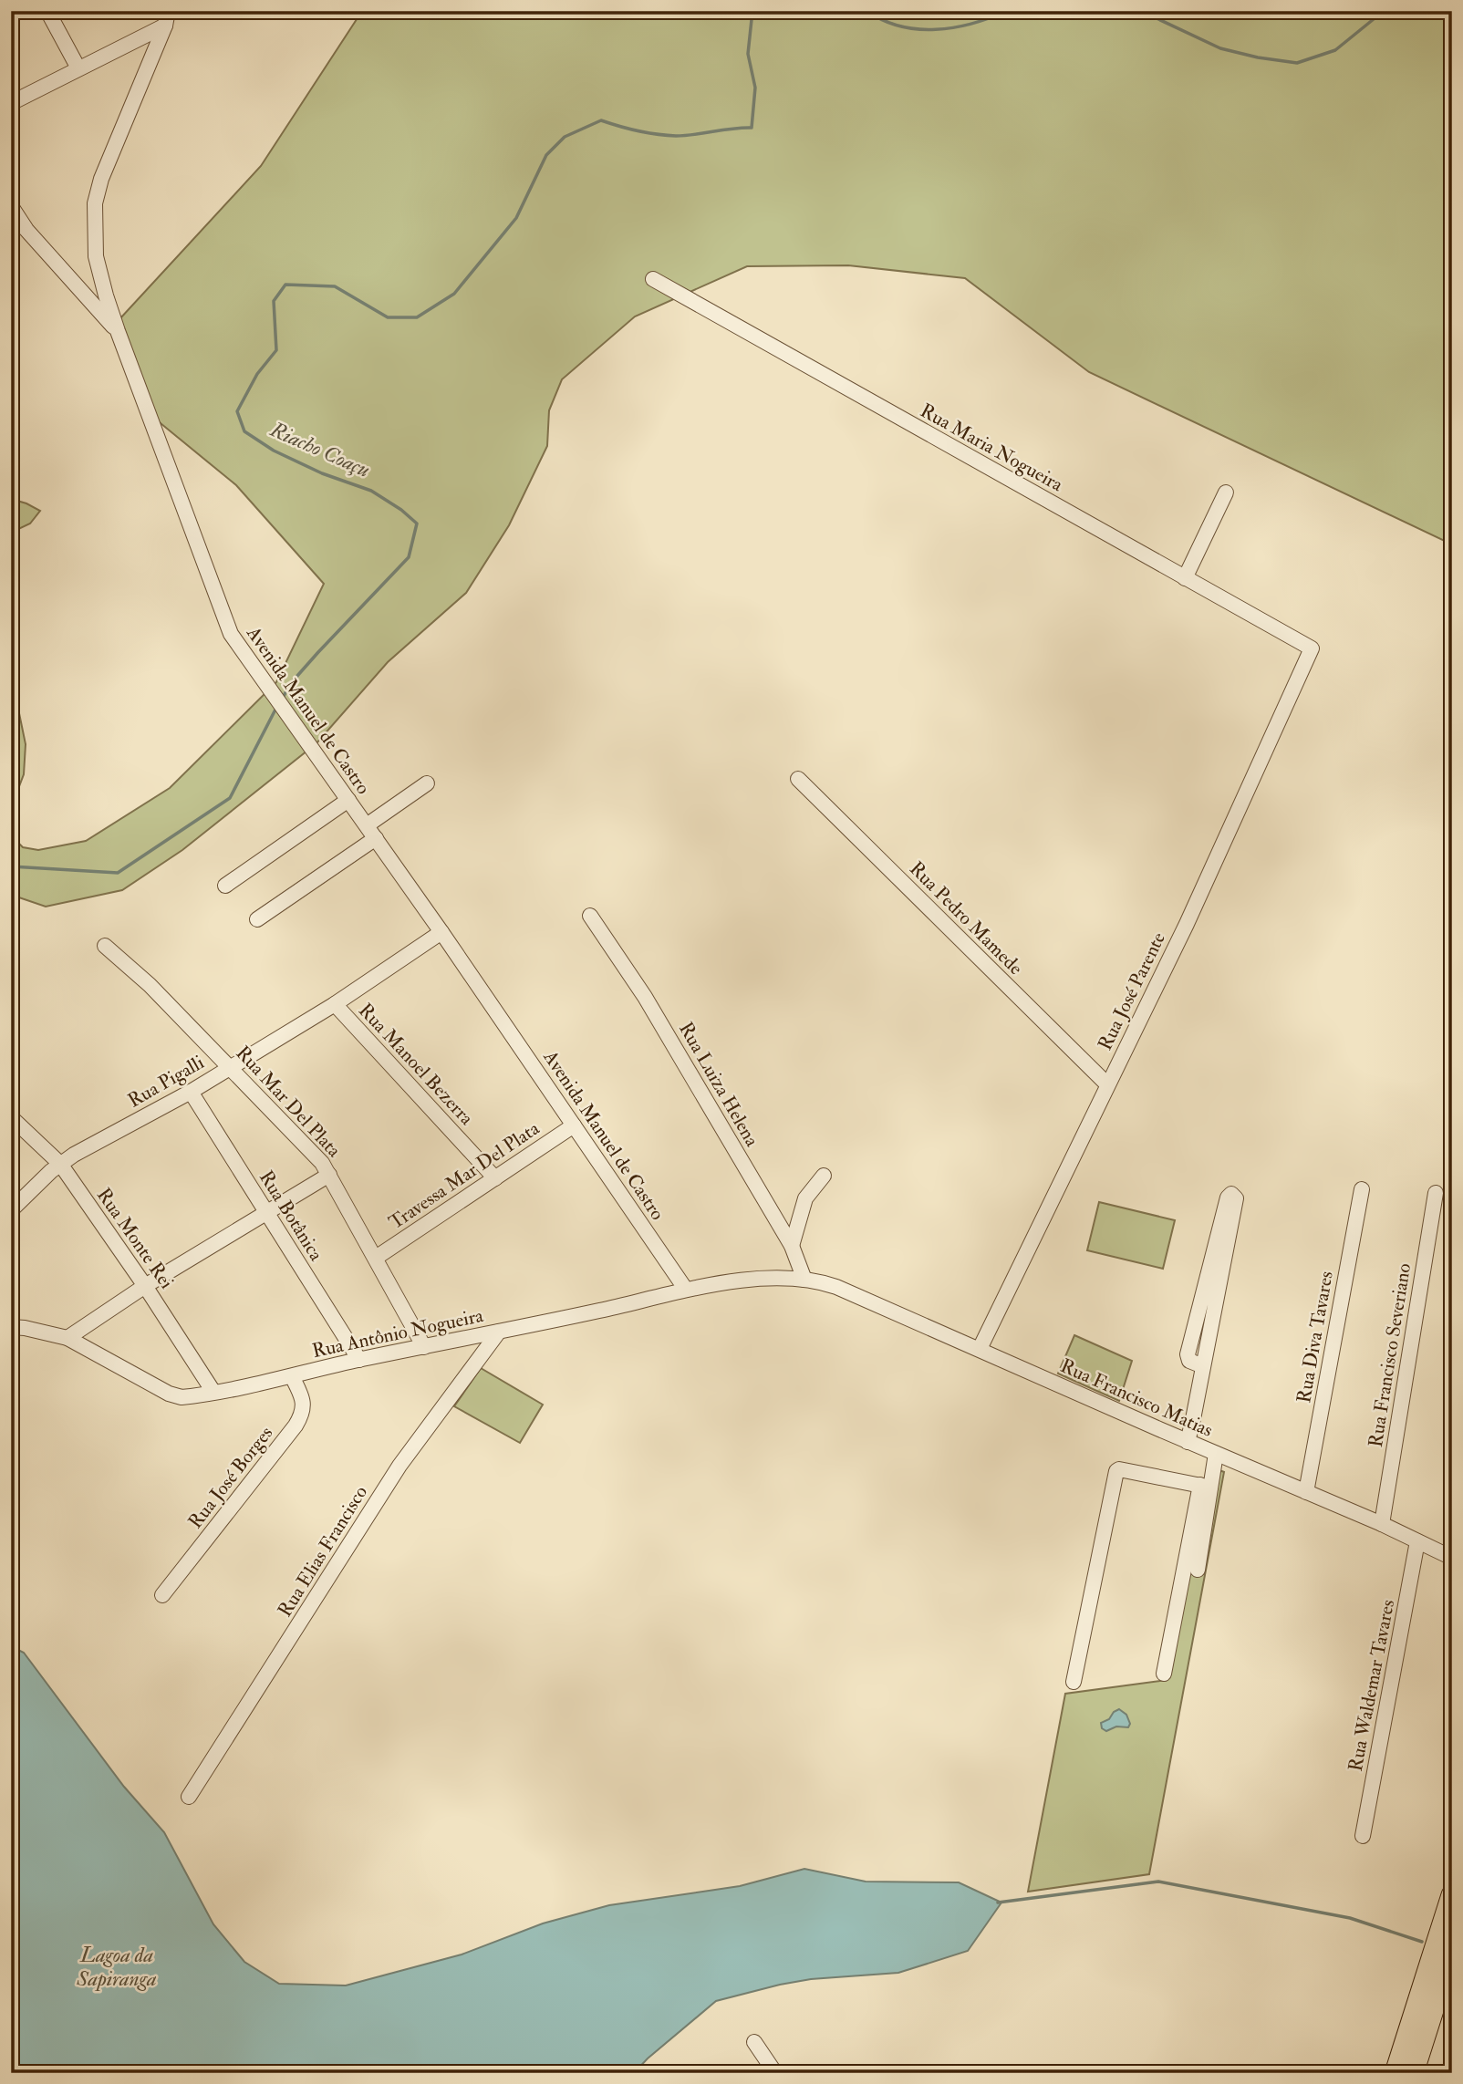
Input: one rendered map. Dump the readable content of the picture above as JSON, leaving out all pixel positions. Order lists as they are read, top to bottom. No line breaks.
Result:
{"streets":{"street":["Rua Maria Nogueira","Avenida Manuel de Castro","Rua Pedro Mamede","Rua José Parente","Rua Manoel Bezerra","Rua Pigalli","Rua Luiza Helena","Rua Mar Del Plata","Travessa Mar Del Plata","Rua Botânica","Rua Monte Rei","Rua Antônio Nogueira","Rua Diva Tavares","Rua Francisco Severiano","Rua Francisco Matias","Rua José Borges","Rua Elias Francisco","Rua Waldemar Tavares"]},"crossings":[["Rua Maria Nogueira","Rua José Parente"],["Avenida Manuel de Castro","Rua Pigalli"],["Avenida Manuel de Castro","Travessa Mar Del Plata"],["Avenida Manuel de Castro","Rua Antônio Nogueira"],["Rua Pedro Mamede","Rua José Parente"],["Rua José Parente","Rua Francisco Matias"],["Rua Manoel Bezerra","Rua Pigalli"],["Rua Manoel Bezerra","Travessa Mar Del Plata"],["Rua Pigalli","Rua Mar Del Plata"],["Rua Pigalli","Rua Botânica"],["Rua Pigalli","Rua Monte Rei"],["Rua Luiza Helena","Rua Antônio Nogueira"],["Rua Luiza Helena","Rua Francisco Matias"],["Rua Mar Del Plata","Travessa Mar Del Plata"],["Rua Mar Del Plata","Rua Antônio Nogueira"],["Rua Botânica","Rua Antônio Nogueira"],["Rua Monte Rei","Rua Antônio Nogueira"],["Rua Antônio Nogueira","Rua Francisco Matias"],["Rua Antônio Nogueira","Rua José Borges"],["Rua Antônio Nogueira","Rua Elias Francisco"],["Rua Diva Tavares","Rua Francisco Matias"],["Rua Francisco Severiano","Rua Francisco Matias"],["Rua Francisco Matias","Rua Waldemar Tavares"]],"water":["Riacho Coaçu","Lagoa da Sapiranga"]}
